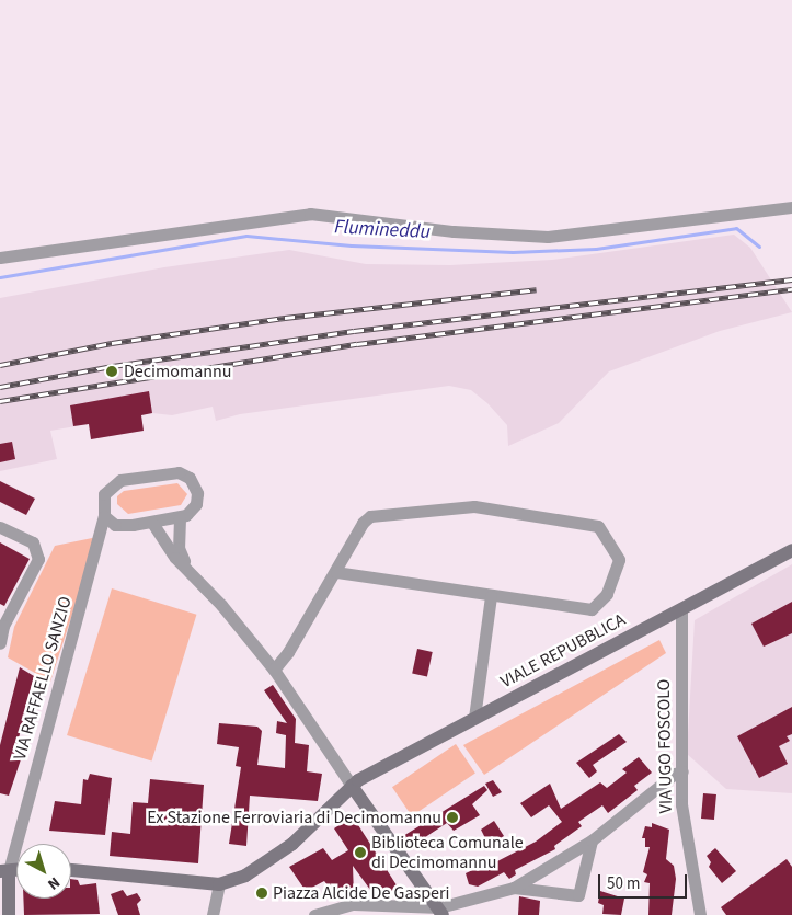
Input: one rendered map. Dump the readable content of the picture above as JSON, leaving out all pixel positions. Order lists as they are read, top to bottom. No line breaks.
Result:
{"streets":{"main road":["VIALE REPUBBLICA","VIA RAFFAELLO SANZIO"],"street":["VIA UGO FOSCOLO"]},"crossings":[["VIALE REPUBBLICA","VIA UGO FOSCOLO"]],"water":["Flumineddu"],"places":["Decimomannu","Ex Stazione Ferroviaria di Decimomannu","Biblioteca Comunale di Decimomannu","Piazza Alcide De Gasperi"],"scale_bar":"50 m","north":"bottom right"}
